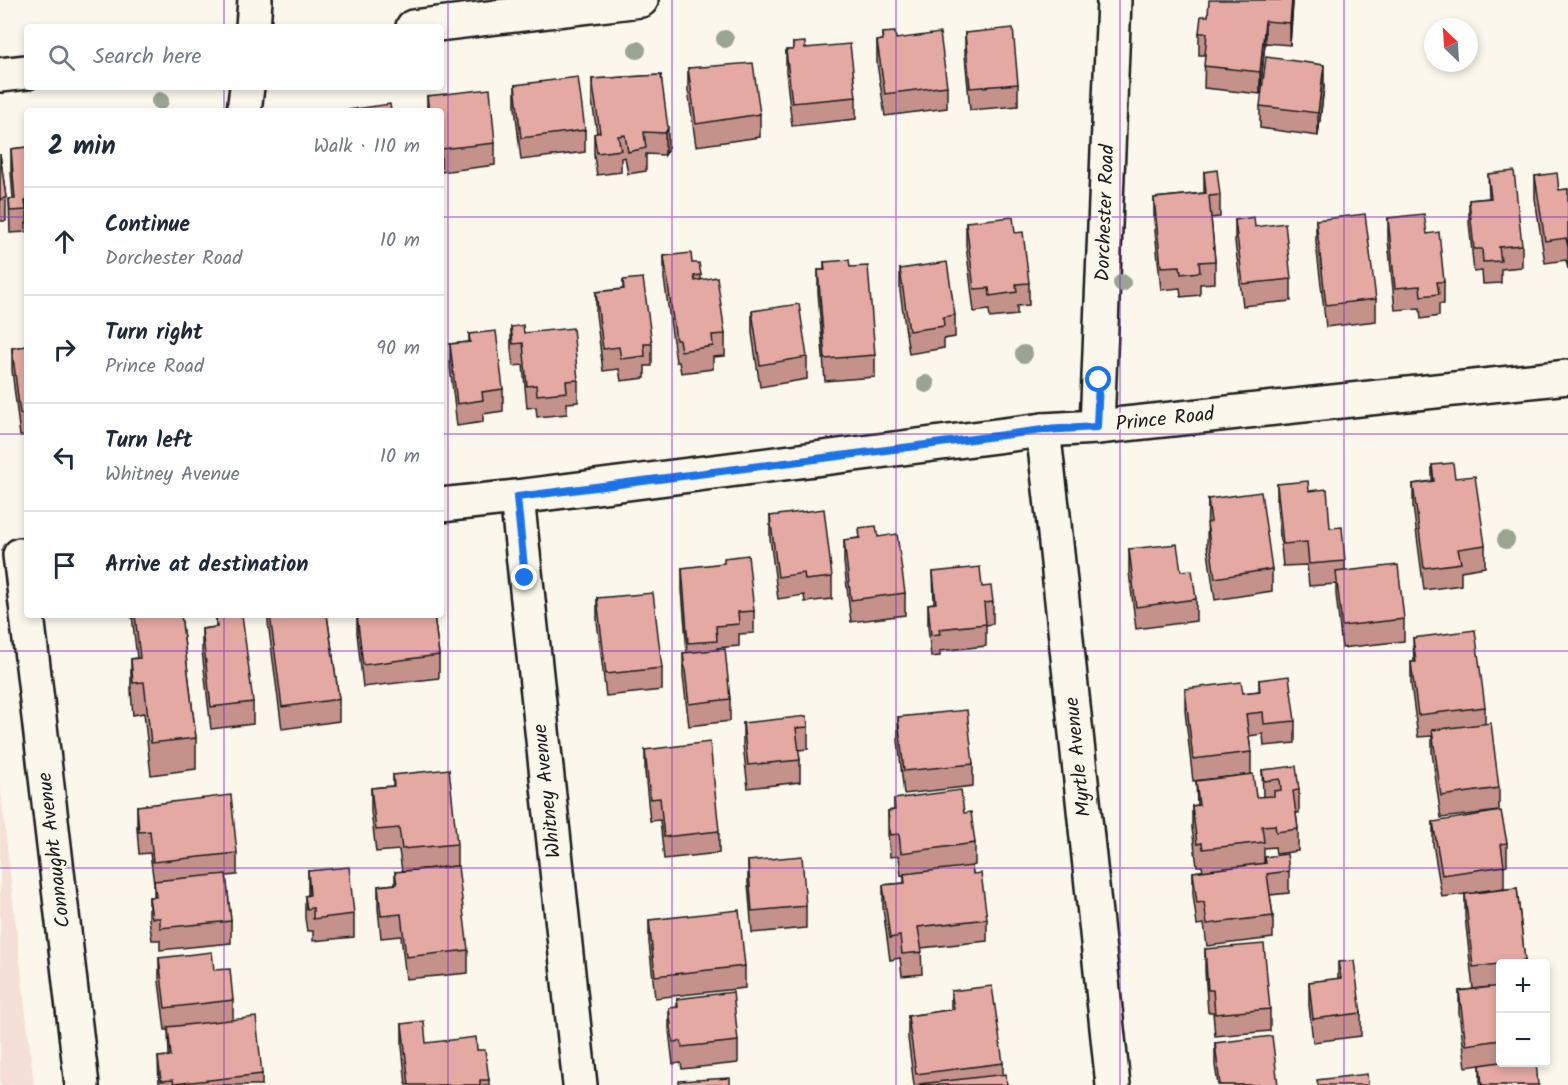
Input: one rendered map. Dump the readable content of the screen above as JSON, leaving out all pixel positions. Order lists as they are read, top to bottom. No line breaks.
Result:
{"streets":{"street":["Dorchester Road","Prince Road","Myrtle Avenue","Whitney Avenue","Connaught Avenue"]},"crossings":[["Dorchester Road","Prince Road"],["Prince Road","Myrtle Avenue"],["Prince Road","Whitney Avenue"]],"north":"top left","page":{"search":"Search here","heading":["2 min","Walk · 110 m"],"list":[["Continue","Dorchester Road","10 m"],["Turn right","Prince Road","90 m"],["Turn left","Whitney Avenue","10 m"],"Arrive at destination"],"map_buttons":["+","−"]}}
